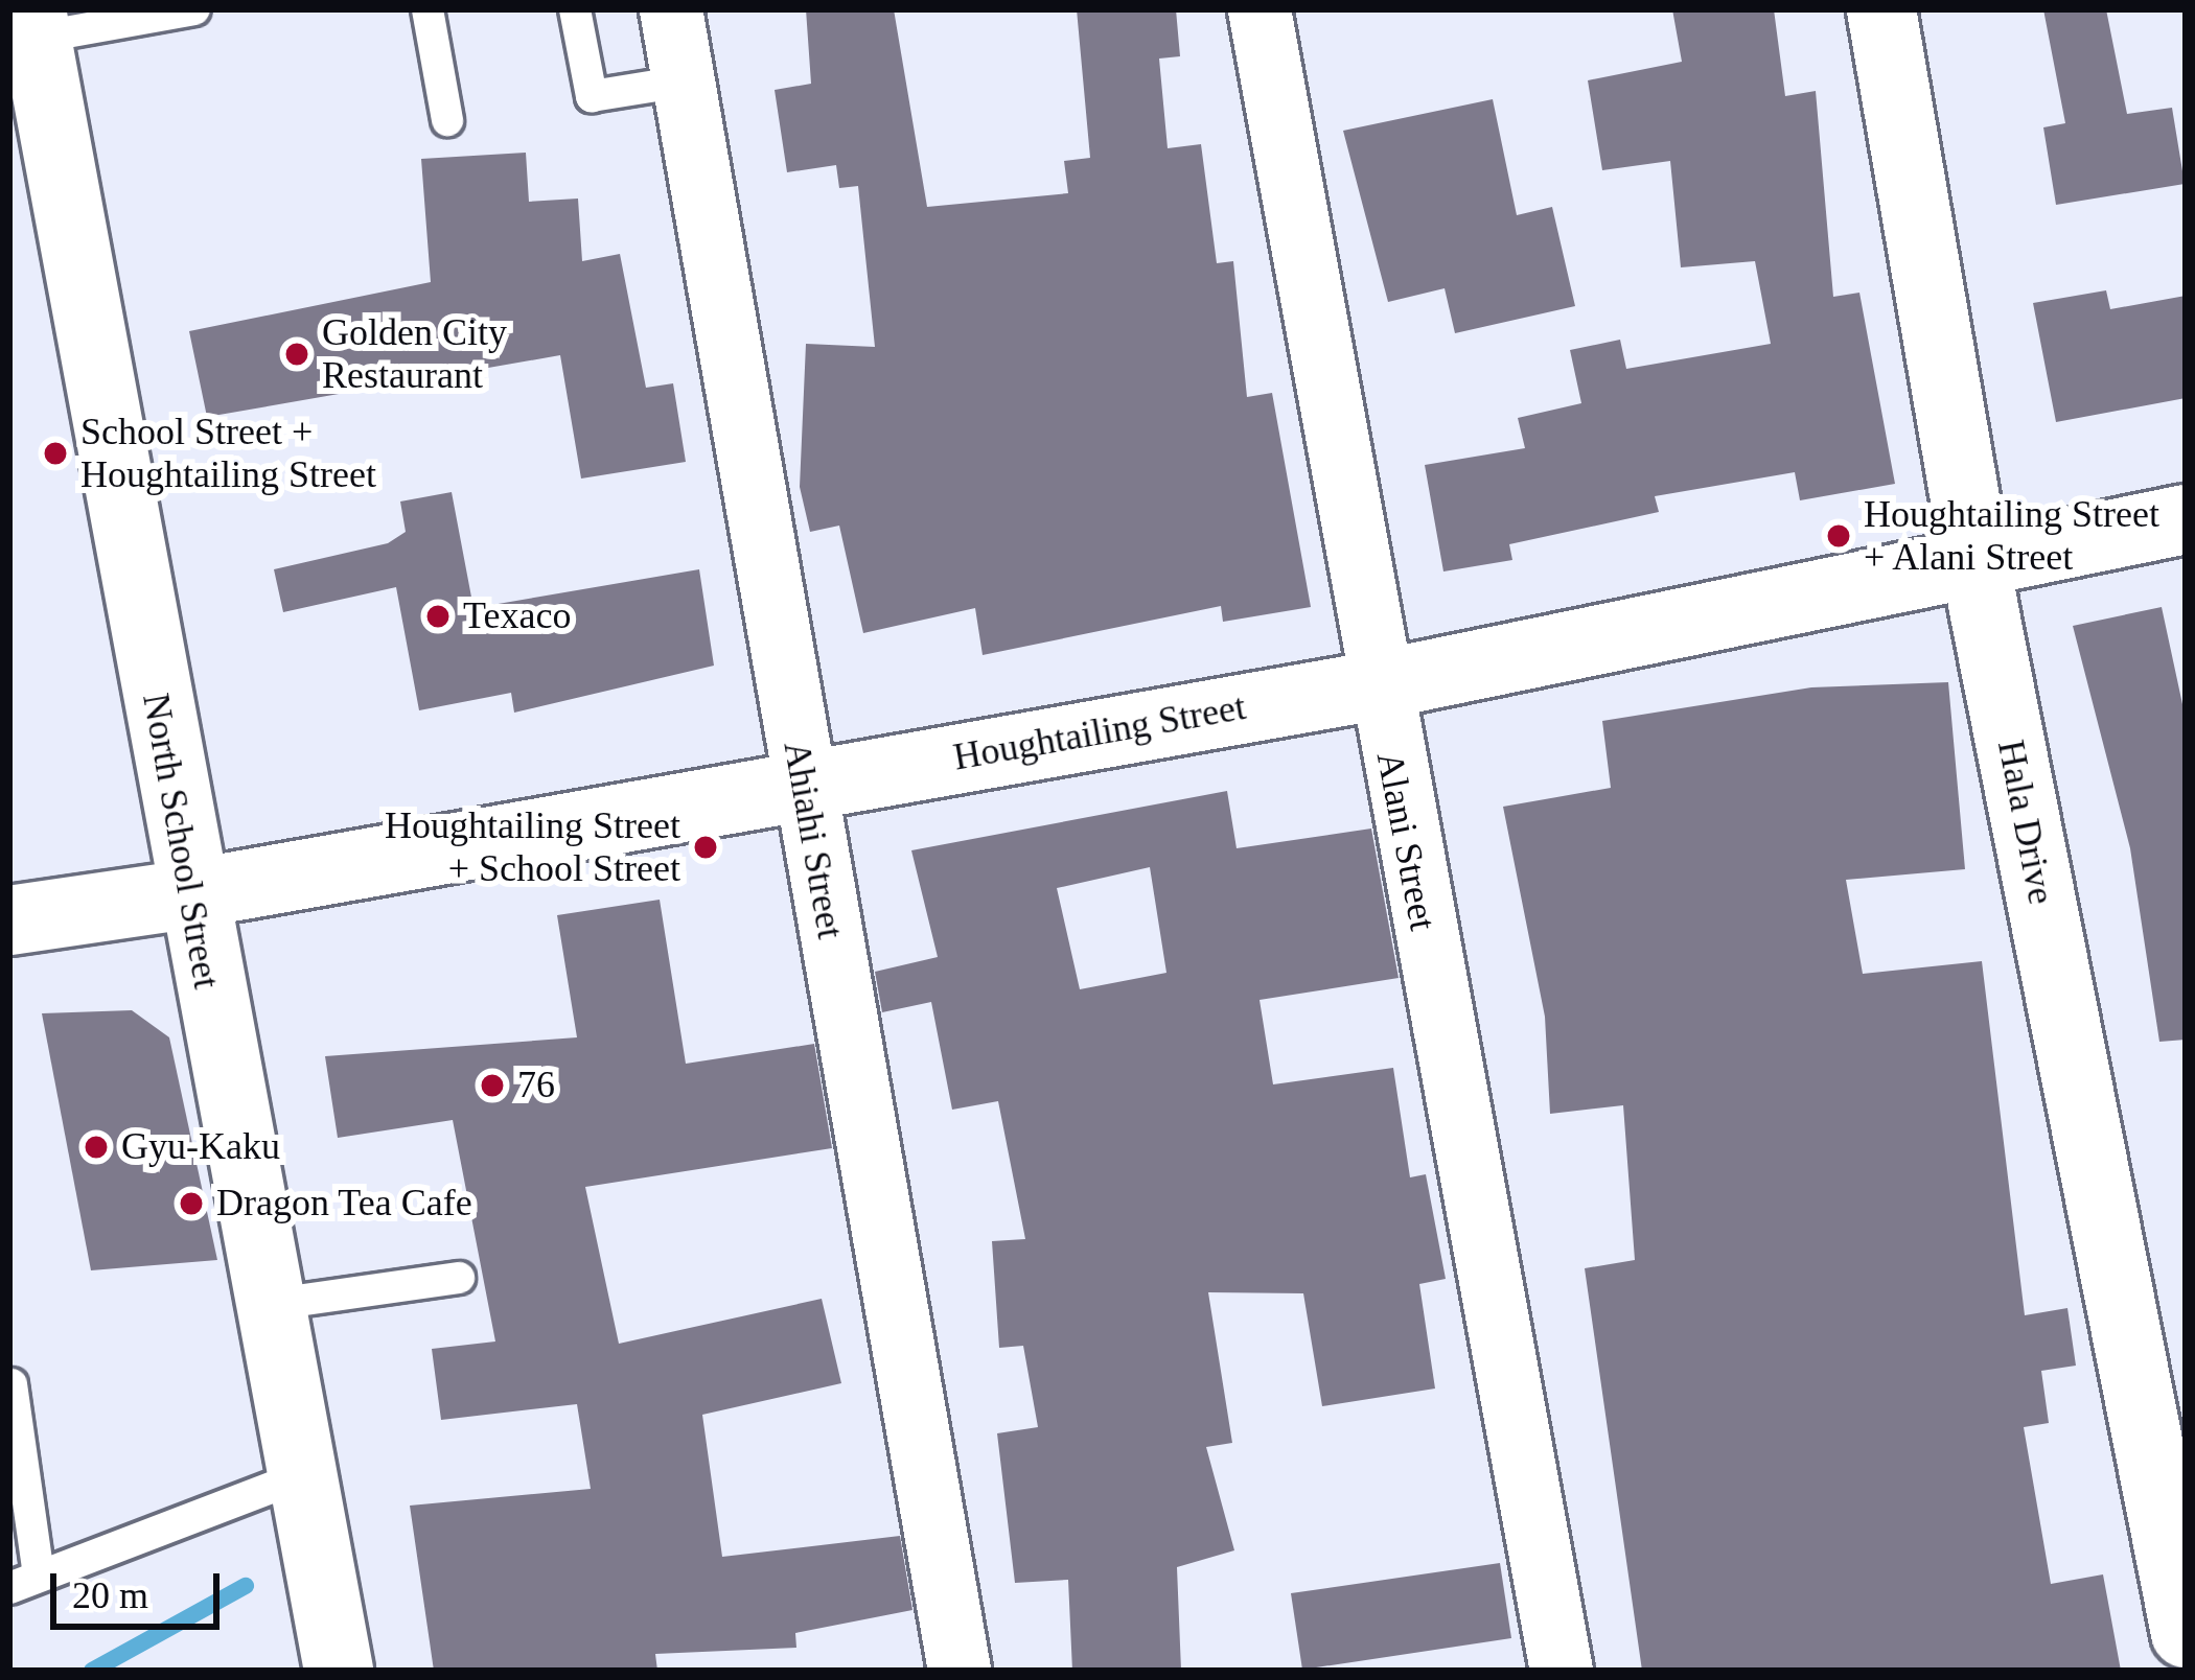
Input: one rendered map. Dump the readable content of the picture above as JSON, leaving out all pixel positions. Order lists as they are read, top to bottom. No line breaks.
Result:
{"streets":{"street":["Houghtailing Street","Hala Drive","Ahiahi Street","North School Street","Alani Street"]},"crossings":[["Houghtailing Street","Hala Drive"],["Houghtailing Street","Ahiahi Street"],["Houghtailing Street","North School Street"],["Houghtailing Street","Alani Street"]],"places":["Golden City Restaurant","School Street + Houghtailing Street","Houghtailing Street + Alani Street","Texaco","Houghtailing Street + School Street","76","Gyu-Kaku","Dragon Tea Cafe"],"scale_bar":"20 m"}
